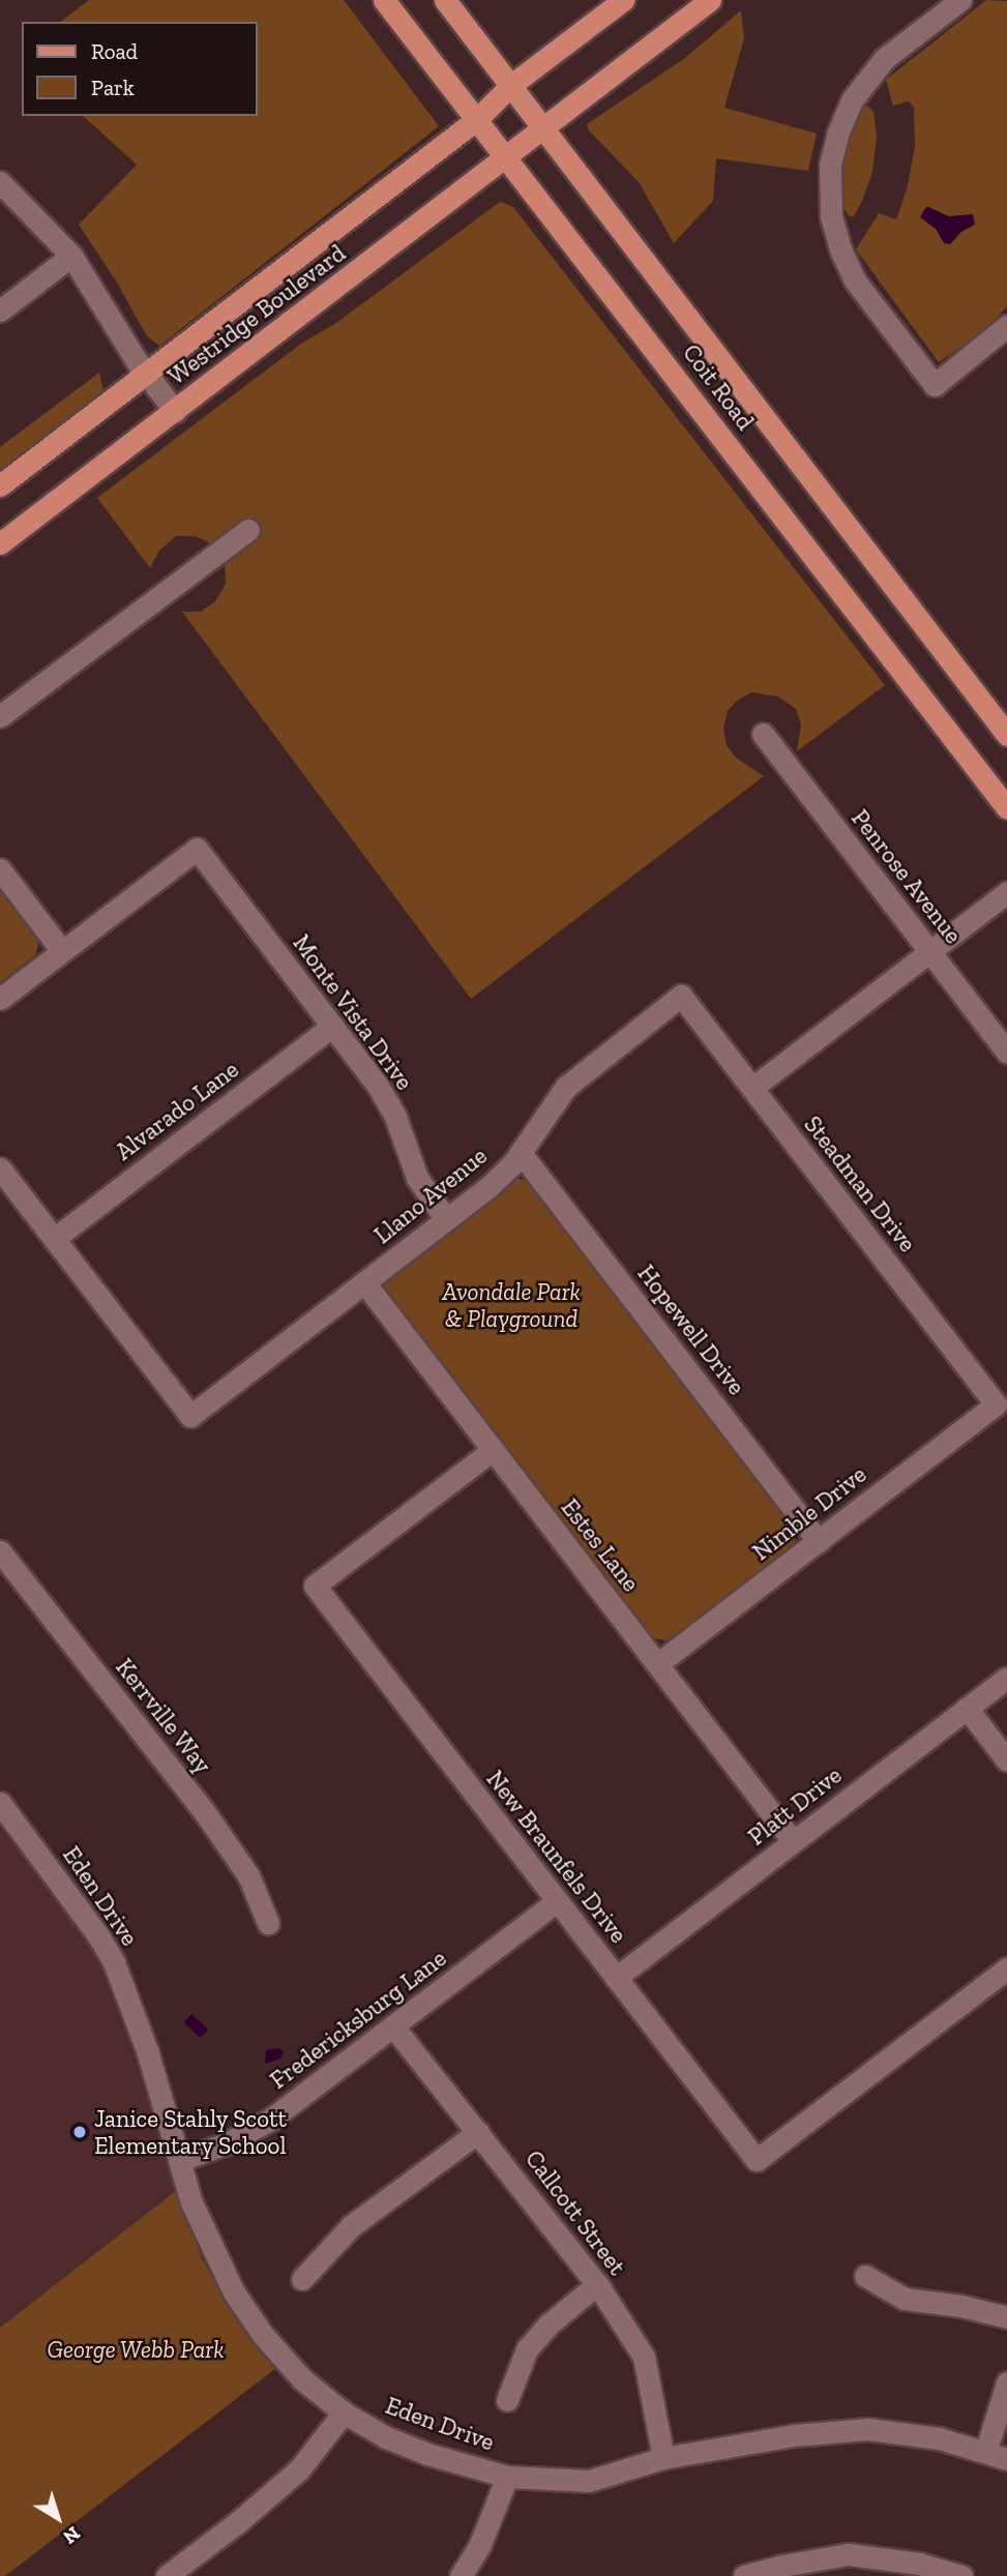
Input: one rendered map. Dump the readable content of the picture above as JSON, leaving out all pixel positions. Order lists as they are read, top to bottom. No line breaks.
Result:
{"streets":{"main road":["Westridge Boulevard","Coit Road"],"street":["Penrose Avenue","Monte Vista Drive","Alvarado Lane","Steadman Drive","Llano Avenue","Hopewell Drive","Nimble Drive","Estes Lane","Kerrville Way","Platt Drive","New Braunfels Drive","Eden Drive","Fredericksburg Lane","Callcott Street"]},"crossings":[["Westridge Boulevard","Coit Road"],["Monte Vista Drive","Alvarado Lane"],["Monte Vista Drive","Llano Avenue"],["Alvarado Lane","Llano Avenue"],["Steadman Drive","Llano Avenue"],["Steadman Drive","Nimble Drive"],["Llano Avenue","Hopewell Drive"],["Llano Avenue","Estes Lane"],["Hopewell Drive","Nimble Drive"],["Nimble Drive","Estes Lane"],["Estes Lane","Platt Drive"],["Estes Lane","New Braunfels Drive"],["Platt Drive","New Braunfels Drive"],["New Braunfels Drive","Fredericksburg Lane"],["Eden Drive","Fredericksburg Lane"],["Eden Drive","Callcott Street"],["Fredericksburg Lane","Callcott Street"]],"parks":["Avondale Park & Playground","George Webb Park"],"places":["Janice Stahly Scott Elementary School"],"legend":["Road","Park"],"north":"bottom right"}
